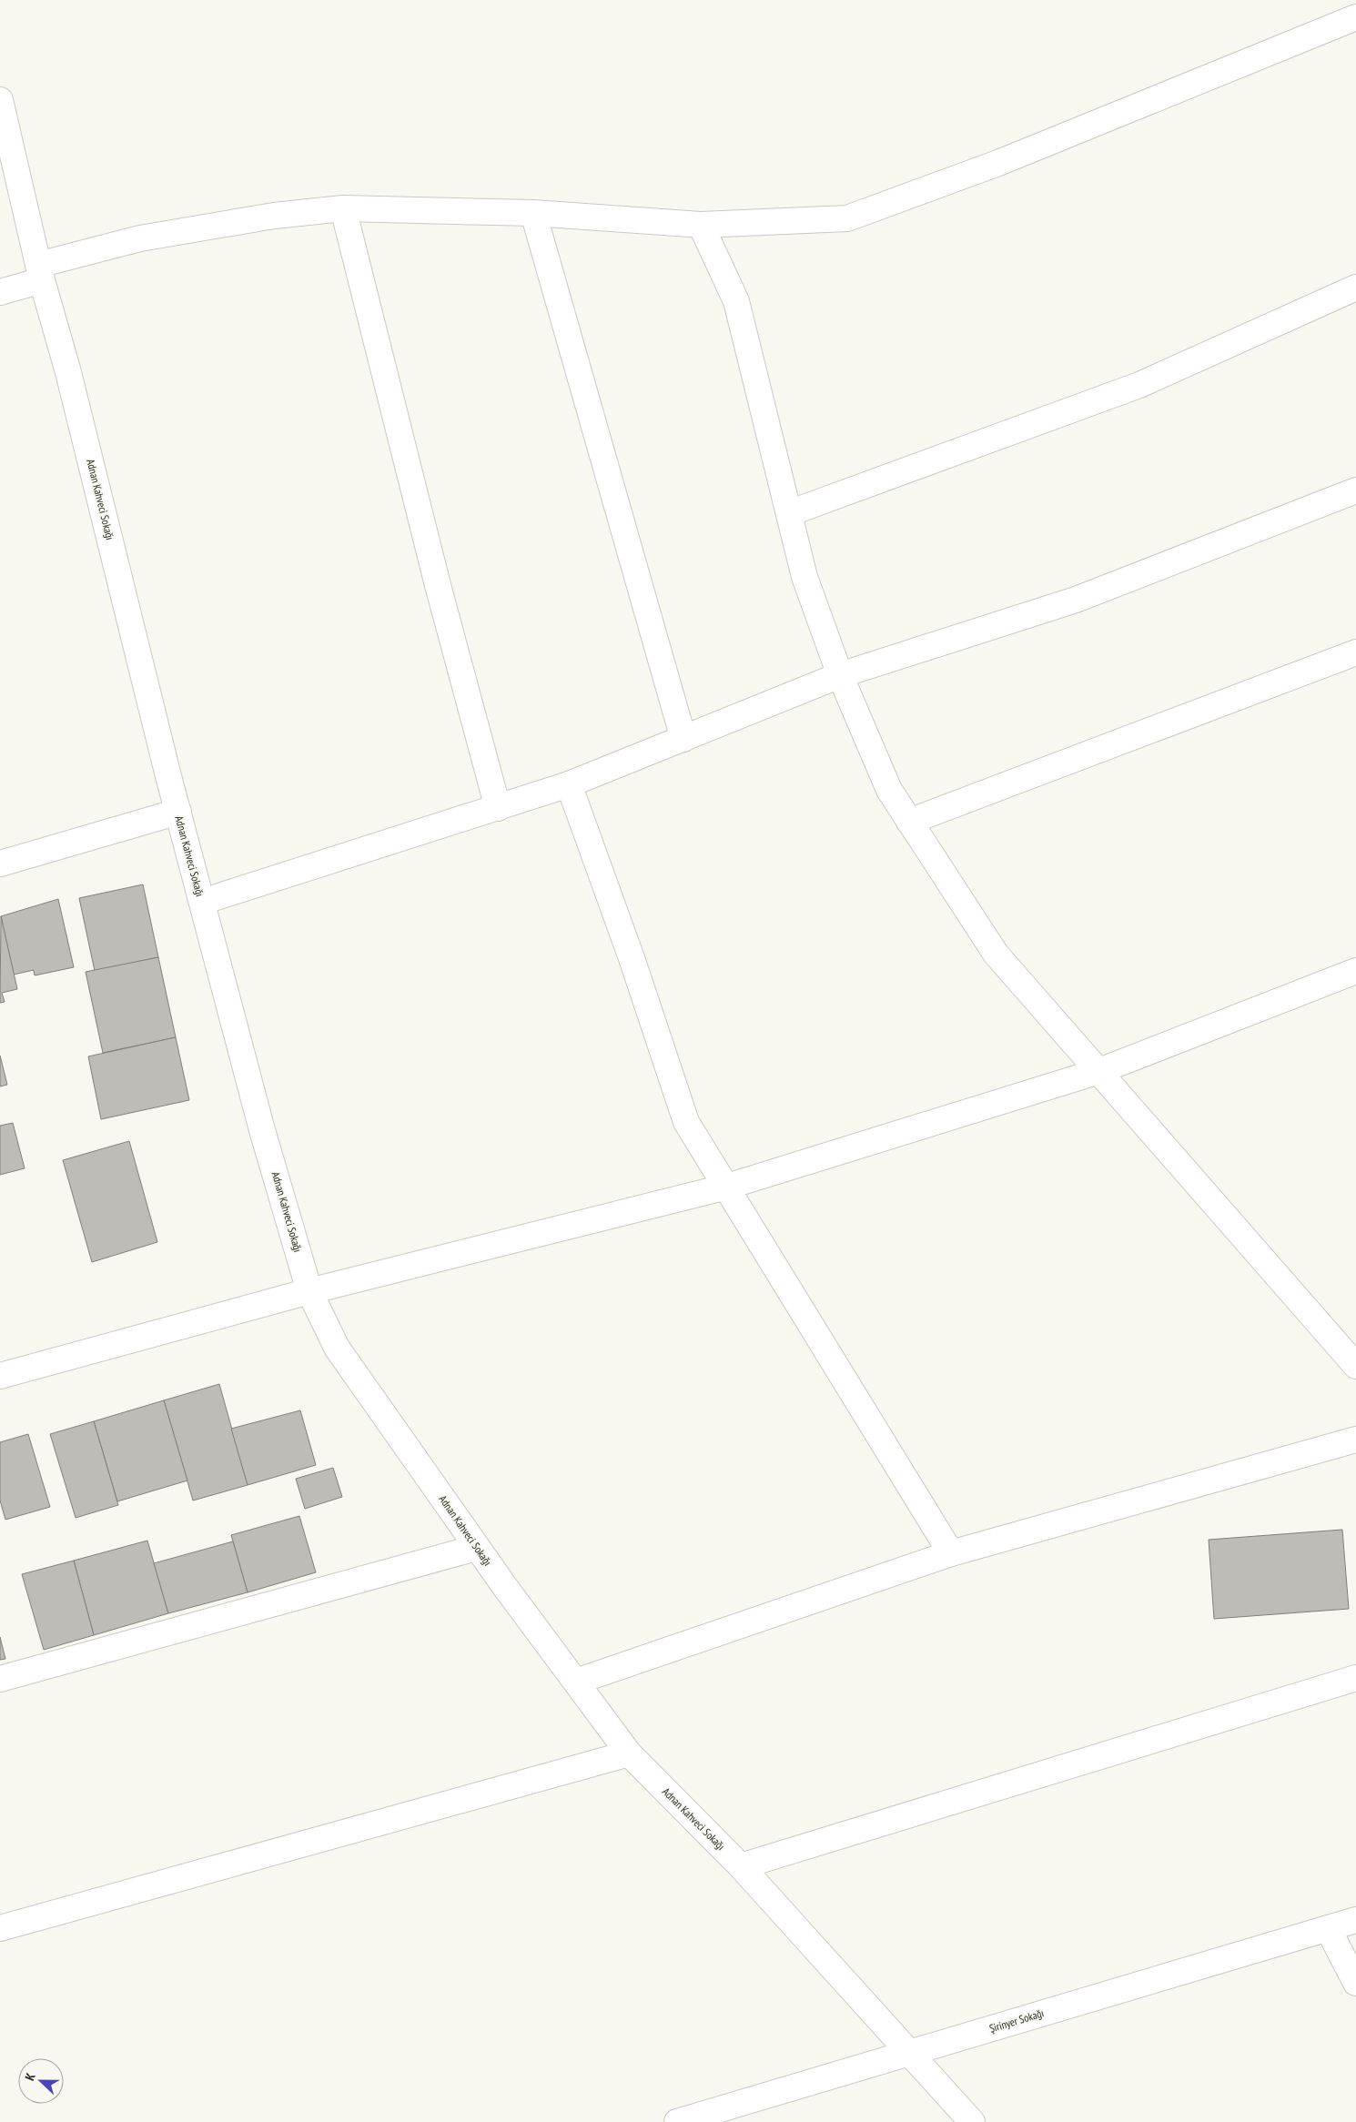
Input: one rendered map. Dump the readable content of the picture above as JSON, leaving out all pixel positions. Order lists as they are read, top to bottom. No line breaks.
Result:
{"streets":{"street":["Adnan Kahveci Sokağı","Şirinyer Sokağı"]},"crossings":[["Adnan Kahveci Sokağı","Şirinyer Sokağı"]],"north":"left"}
